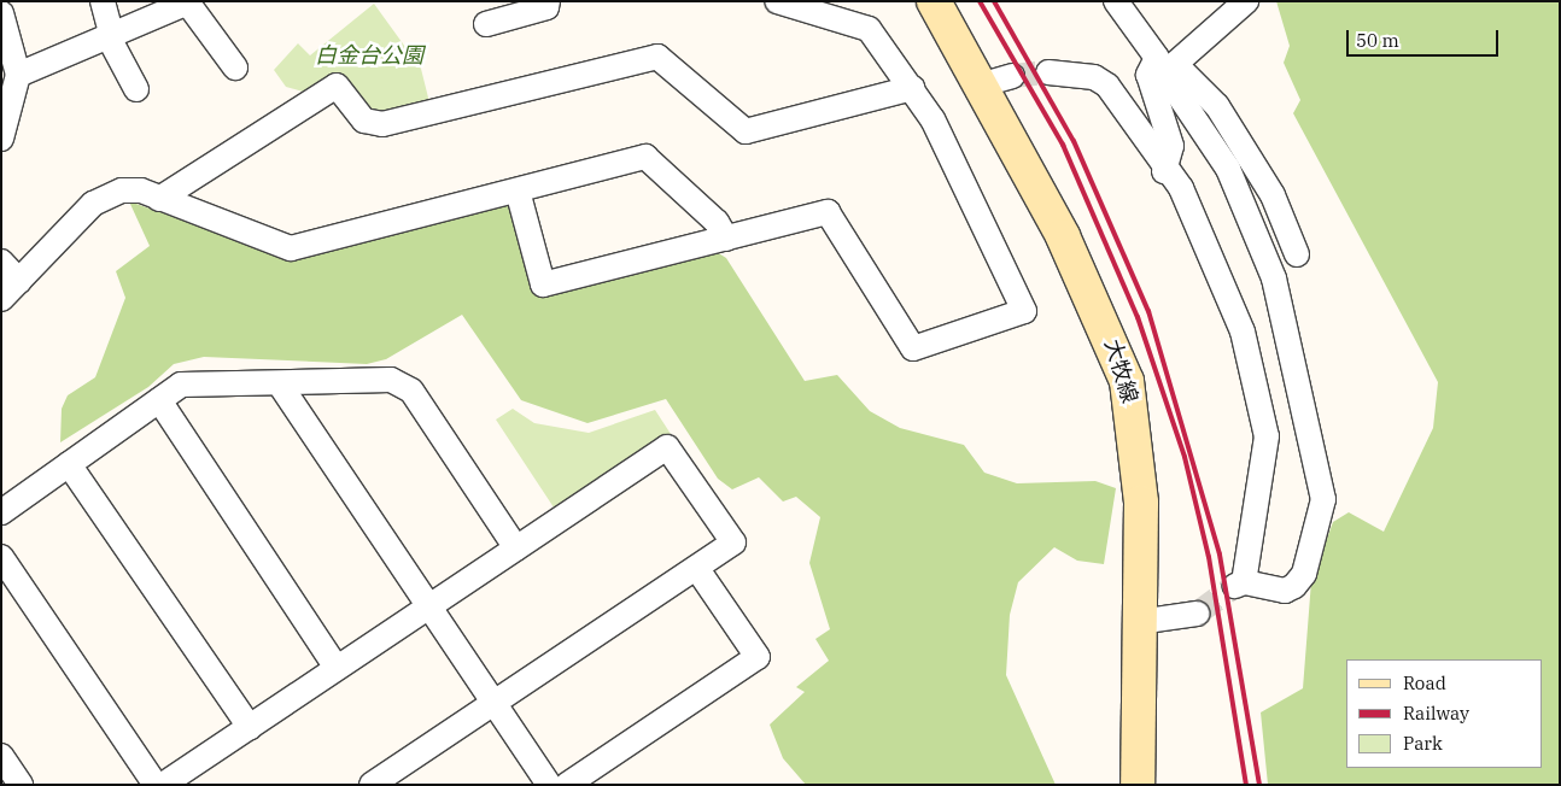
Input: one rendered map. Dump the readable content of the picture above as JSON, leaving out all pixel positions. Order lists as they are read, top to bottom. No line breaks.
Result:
{"streets":{"street":["大牧線"]},"parks":["白金台公園"],"legend":["Road","Railway","Park"],"scale_bar":"50 m"}
